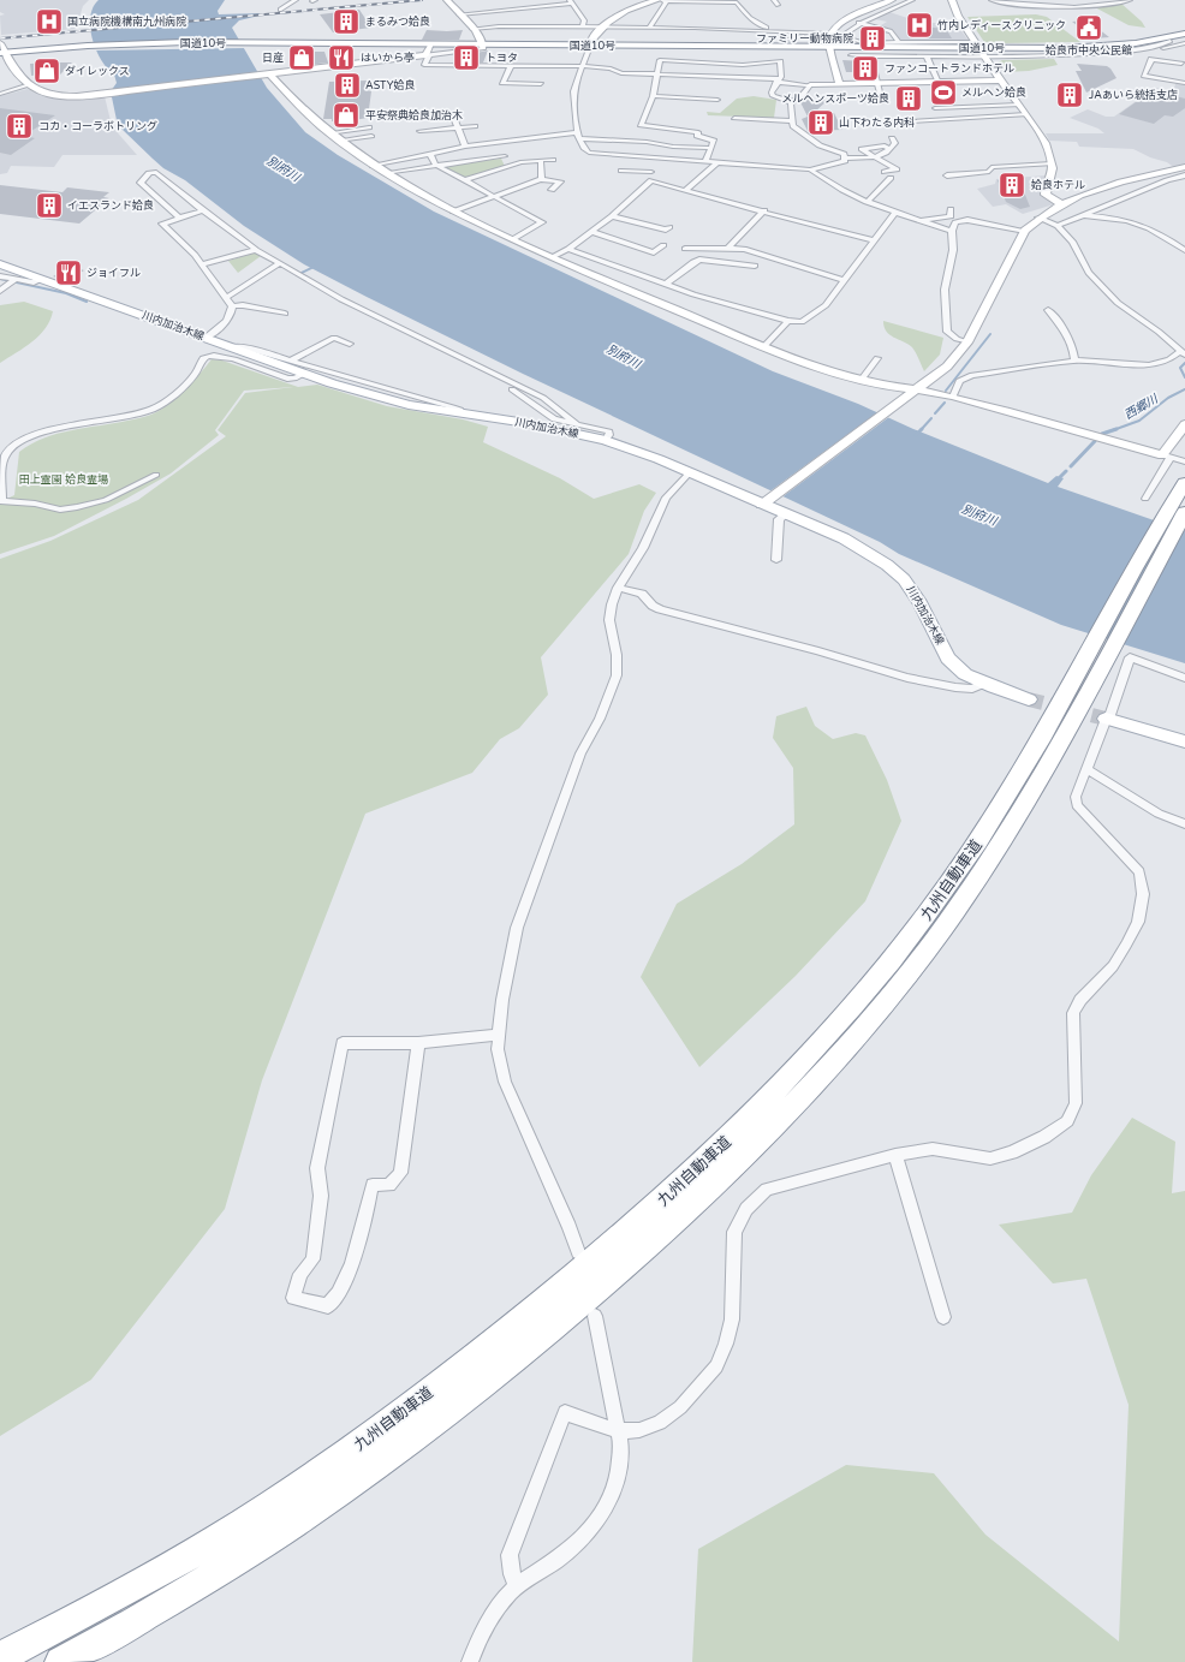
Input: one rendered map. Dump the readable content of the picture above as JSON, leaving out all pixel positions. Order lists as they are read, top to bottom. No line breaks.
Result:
{"streets":{"highway":["国道10号","九州自動車道"],"main road":["川内加治木線"]},"water":["別府川","西郷川"],"parks":["田上霊園 姶良霊場"],"places":{"hospital":["国立病院機構南九州病院","竹内レディースクリニック"],"building":["まるみつ姶良","ファミリー動物病院","トヨタ","ファンコートランドホテル","ASTY姶良","JAあいら統括支店","メルヘンスポーツ姶良","山下わたる内科","コカ・コーラボトリング","姶良ホテル","イエスランド姶良"],"public building":["姶良市中央公民館"],"shop":["日産","ダイレックス","平安祭典姶良加治木"],"restaurant":["はいから亭","ジョイフル"],"sports":["メルヘン姶良"]}}
